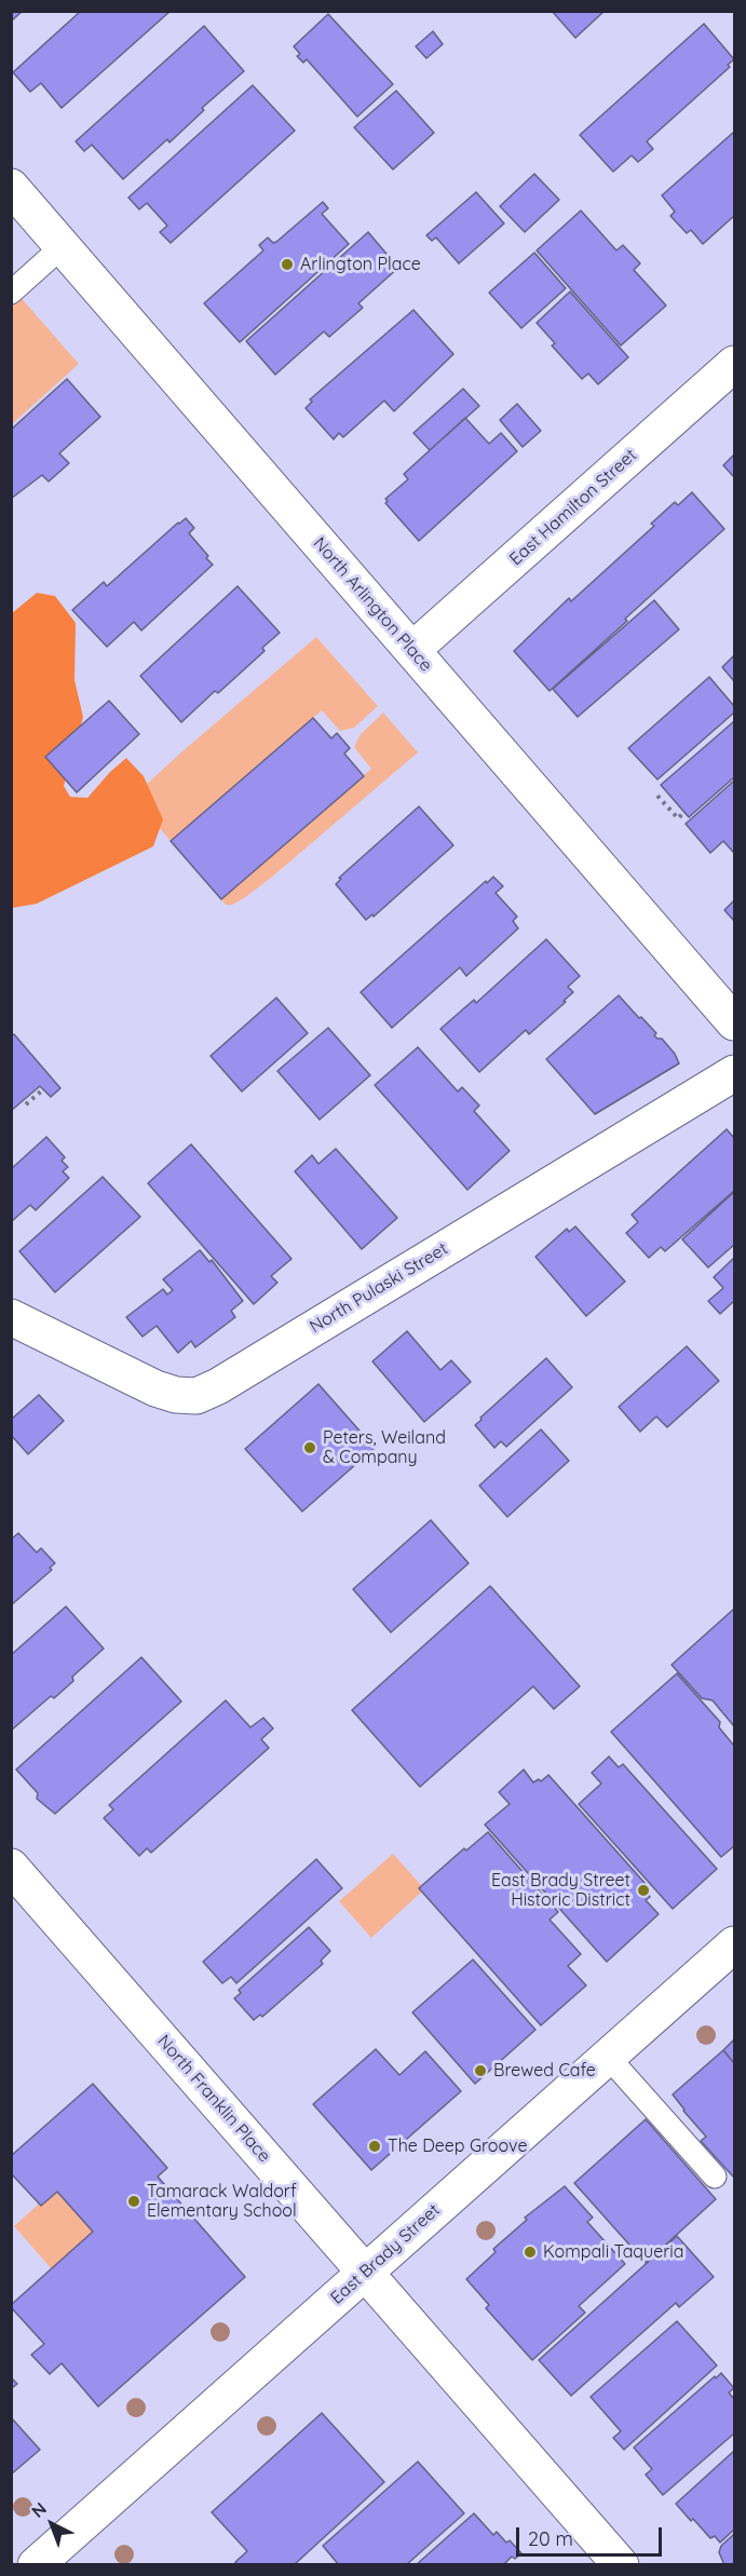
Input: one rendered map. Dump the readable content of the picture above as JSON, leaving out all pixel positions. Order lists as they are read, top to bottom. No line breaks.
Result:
{"streets":{"street":["East Hamilton Street","North Arlington Place","North Pulaski Street","North Franklin Place","East Brady Street"]},"crossings":[["East Hamilton Street","North Arlington Place"],["North Franklin Place","East Brady Street"]],"places":["Arlington Place","Peters, Weiland & Company","East Brady Street Historic District","Brewed Cafe","The Deep Groove","Tamarack Waldorf Elementary School","Kompali Taqueria"],"scale_bar":"20 m","north":"top left"}
